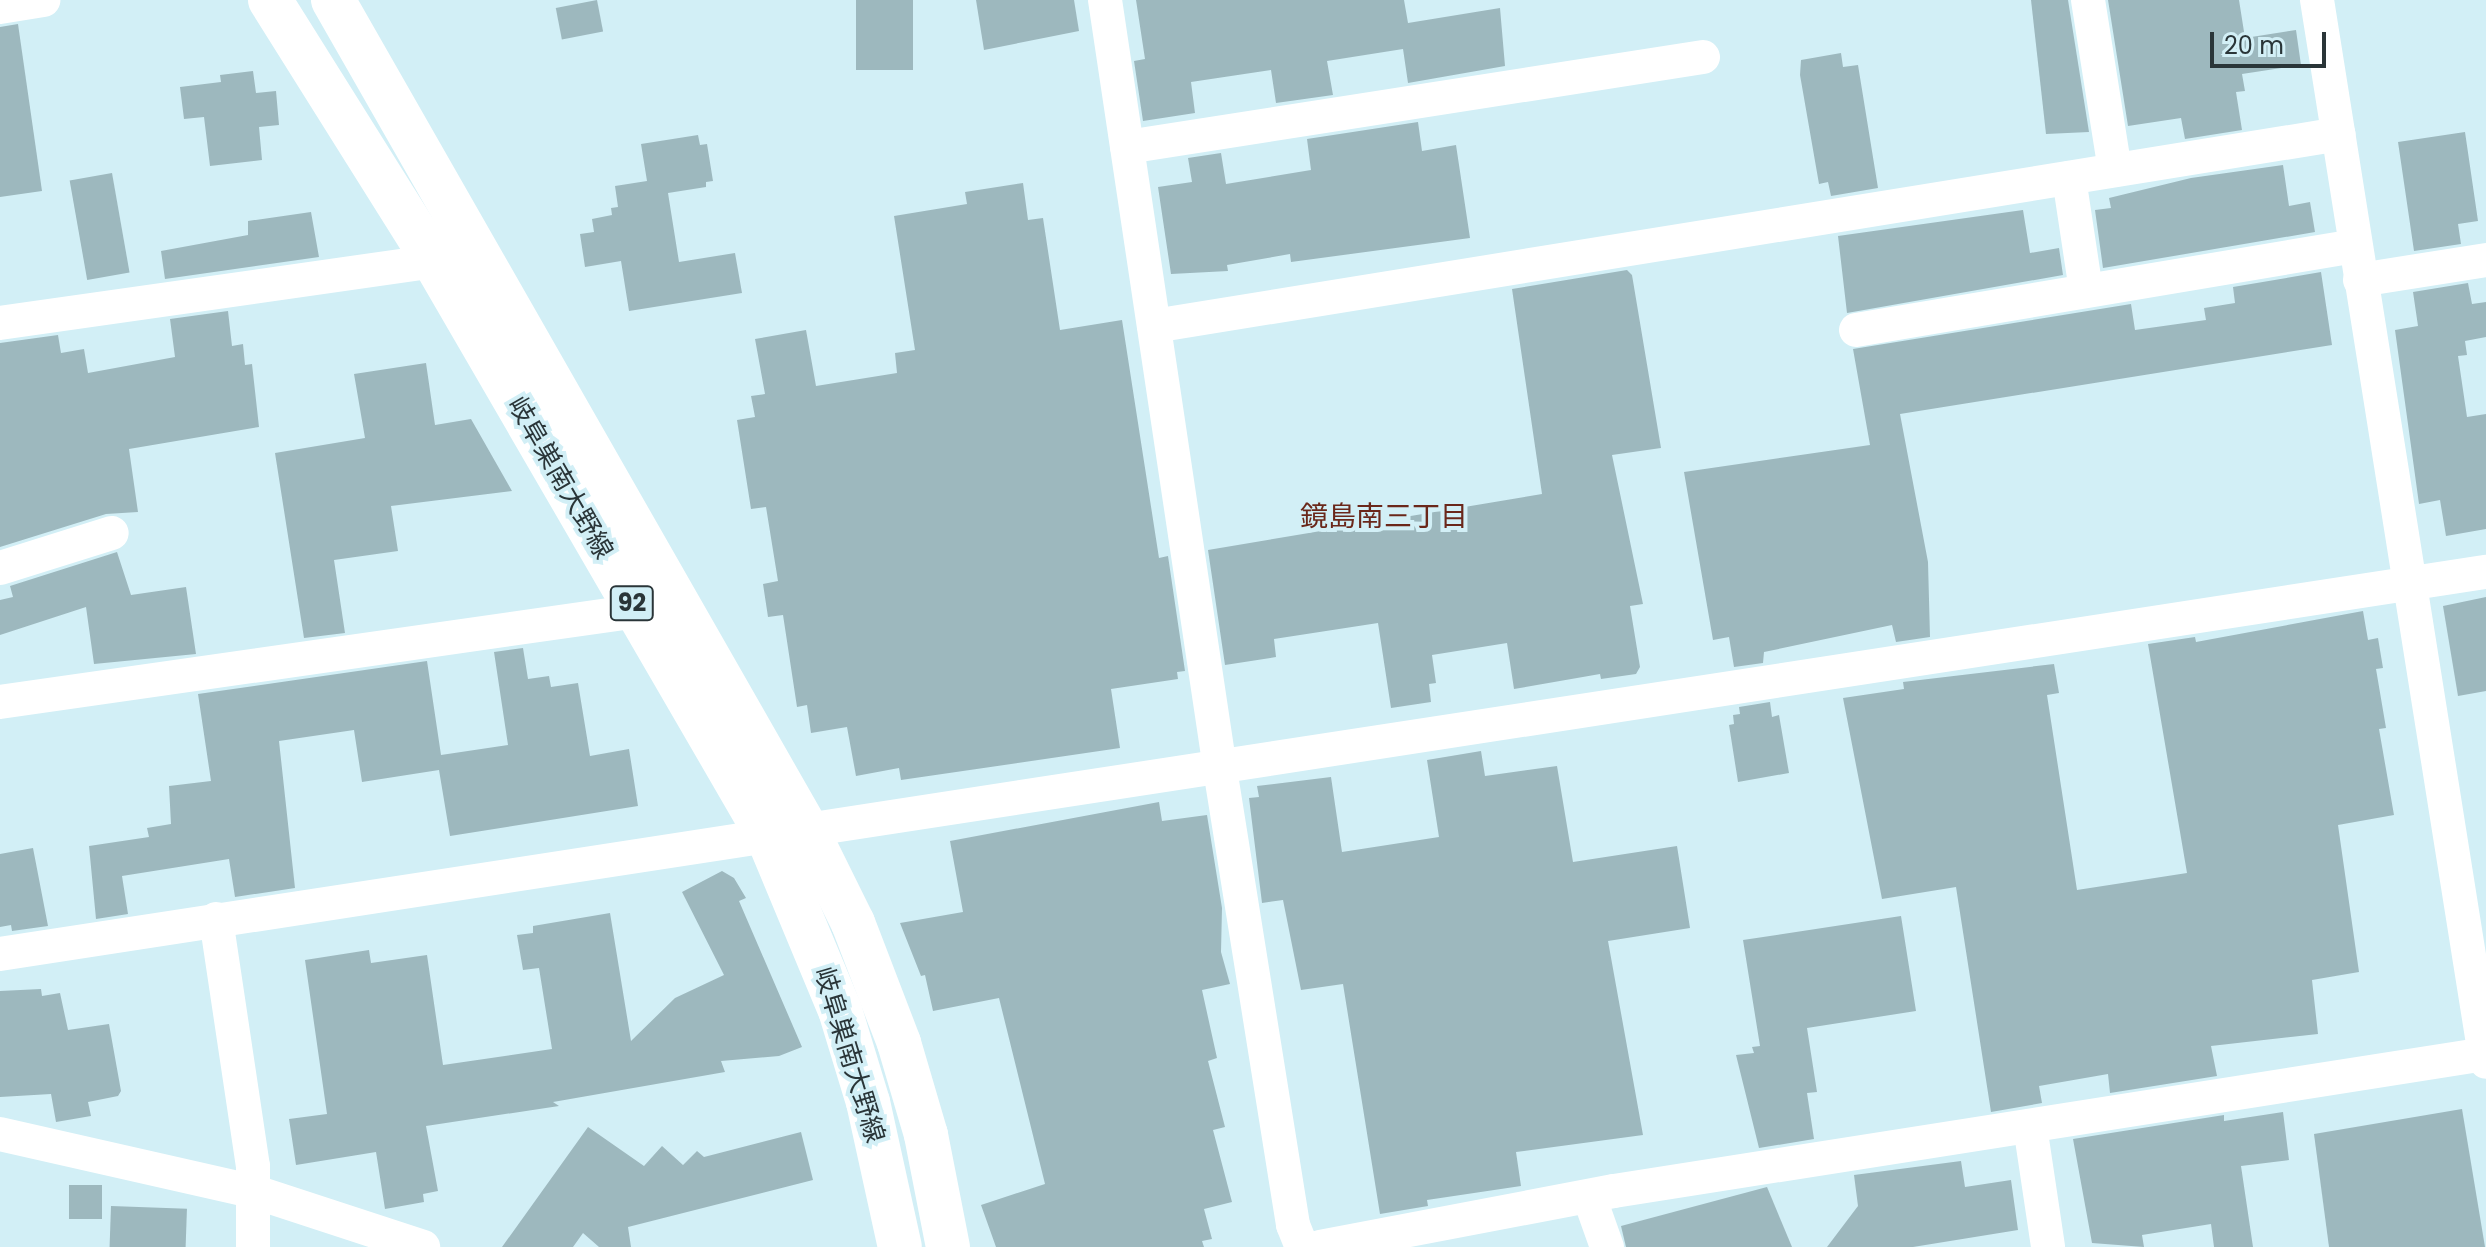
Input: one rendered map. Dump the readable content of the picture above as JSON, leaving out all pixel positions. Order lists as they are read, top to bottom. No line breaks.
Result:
{"streets":{"main road":["岐阜巣南大野線","92"]},"districts":["鏡島南三丁目"],"scale_bar":"20 m"}
